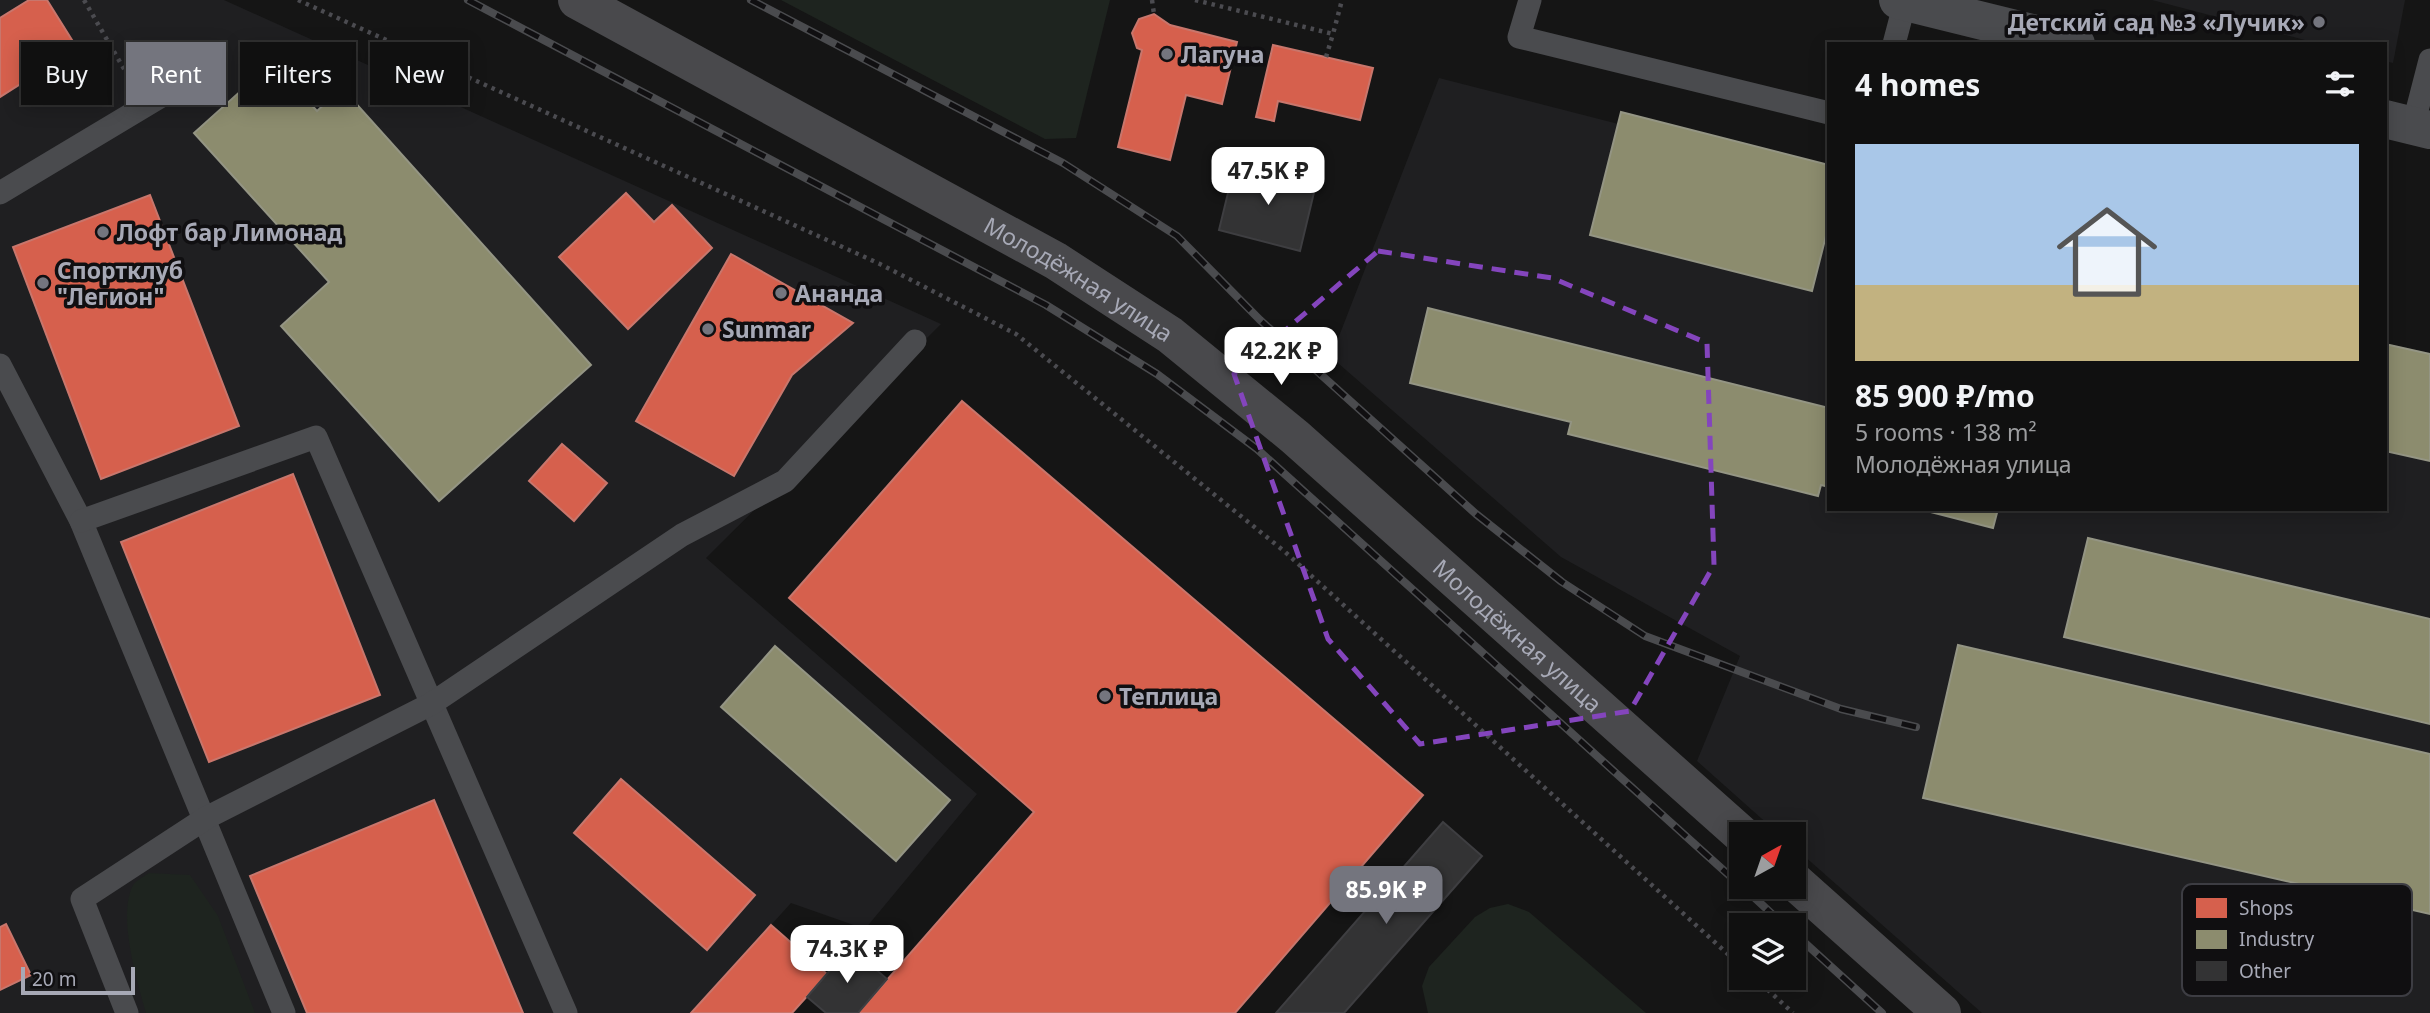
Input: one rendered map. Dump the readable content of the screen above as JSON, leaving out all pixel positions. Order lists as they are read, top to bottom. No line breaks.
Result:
{"streets":{"main road":["Молодёжная улица"]},"places":["Детский сад №3 «Лучик»","Лагуна","Лофт бар Лимонад","Спортклуб \"Легион\"","Ананда","Sunmar","Теплица"],"legend":["Shops","Industry","Other"],"scale_bar":"20 m","north":"top right","page":{"chip":["Buy","Rent","Filters","New"],"heading":"4 homes","list":[{"name":"85 900 ₽/mo","note":"5 rooms · 138 m² · Молодёжная улица"}],"price":["47.5K ₽","42.2K ₽","85.9K ₽","74.3K ₽"],"scale":"20 m"}}
